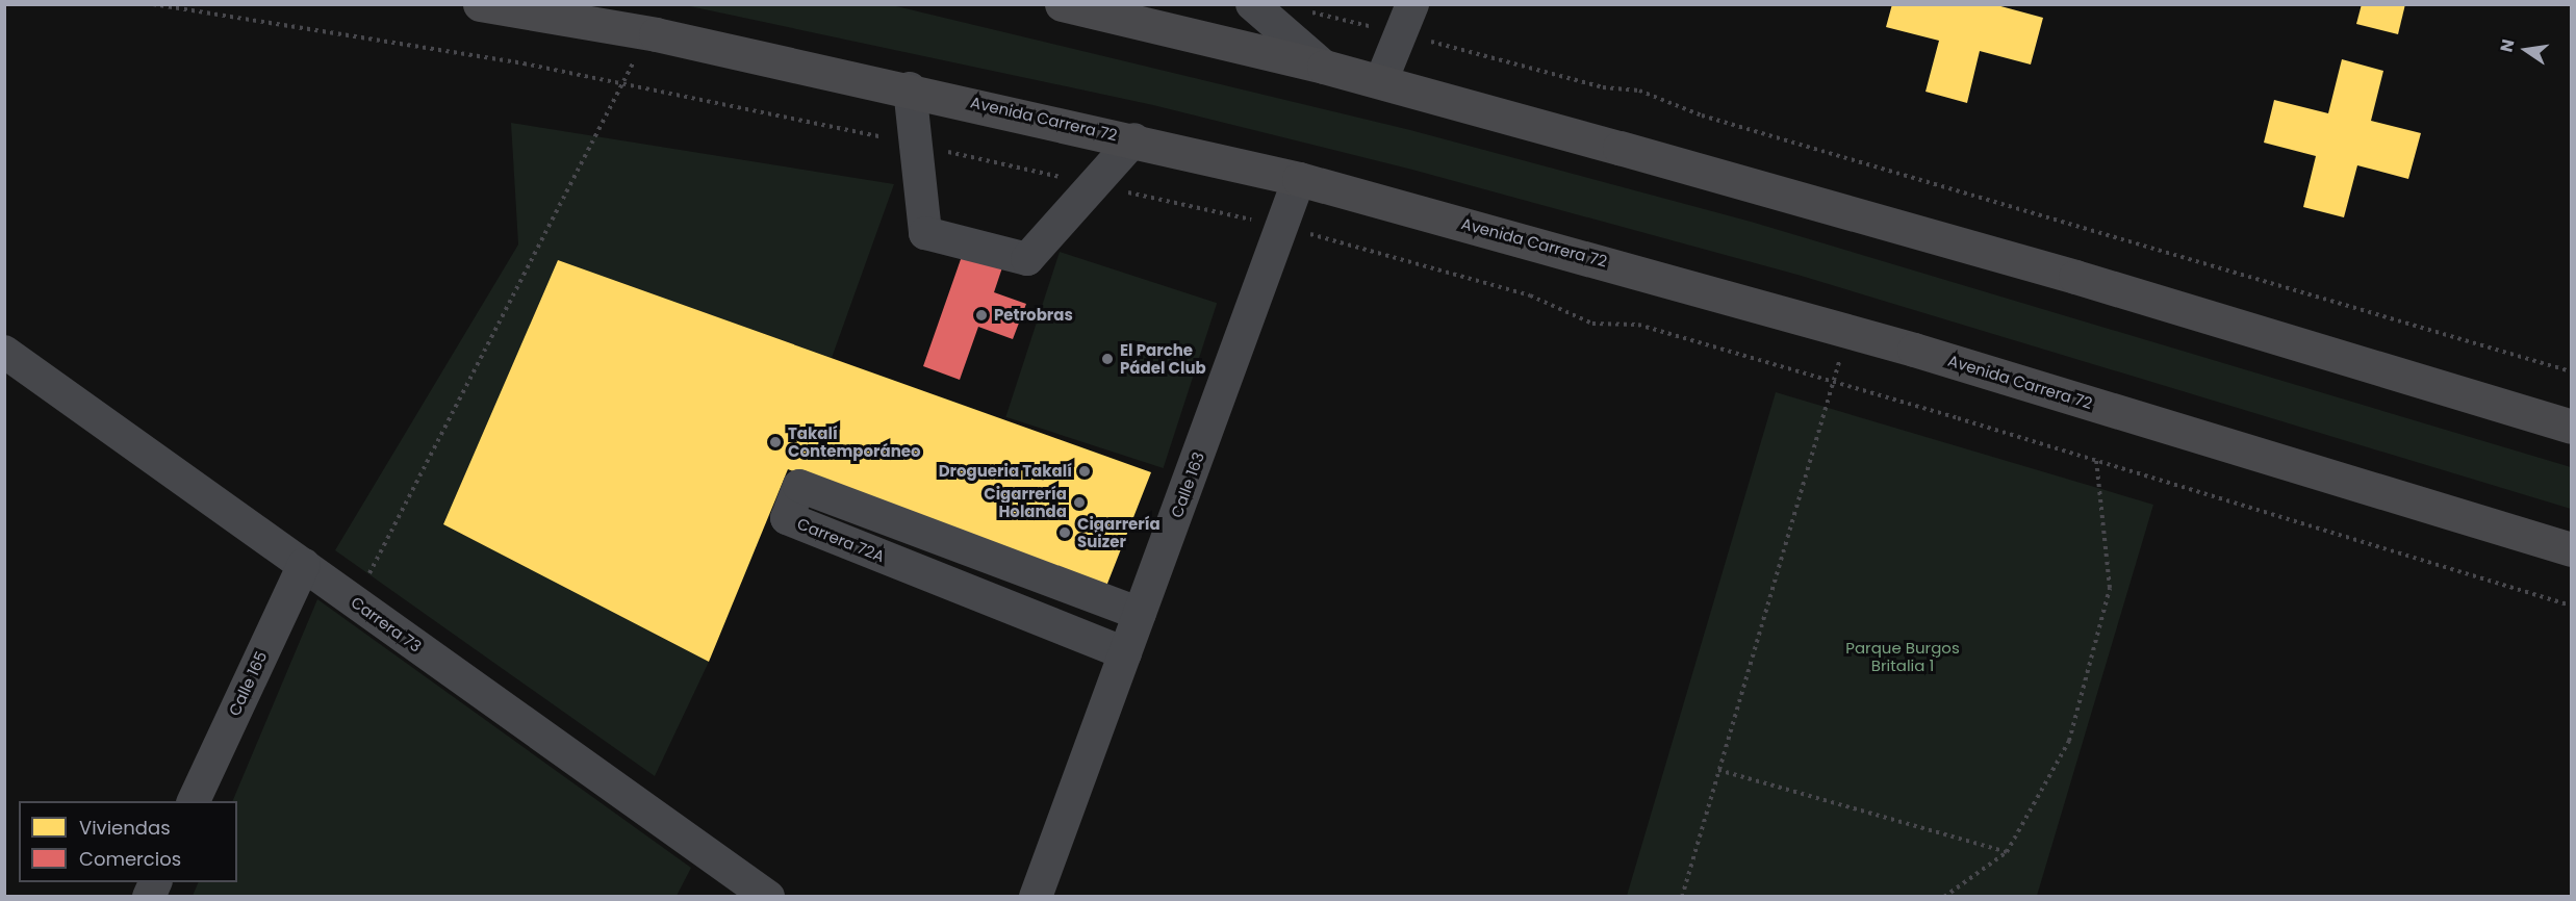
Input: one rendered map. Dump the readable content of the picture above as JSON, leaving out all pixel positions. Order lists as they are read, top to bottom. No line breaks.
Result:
{"streets":{"highway":["Avenida Carrera 72"],"street":["Calle 163","Carrera 72A","Carrera 73","Calle 165"]},"crossings":[["Avenida Carrera 72","Calle 163"],["Calle 163","Carrera 72A"],["Carrera 73","Calle 165"]],"parks":["Parque Burgos Britalia 1"],"places":["Petrobras","El Parche Pádel Club","Takalí Contemporáneo","Drogueria Takalí","Cigarrería Holanda","Cigarrería Suizer"],"legend":["Viviendas","Comercios"],"north":"left"}
